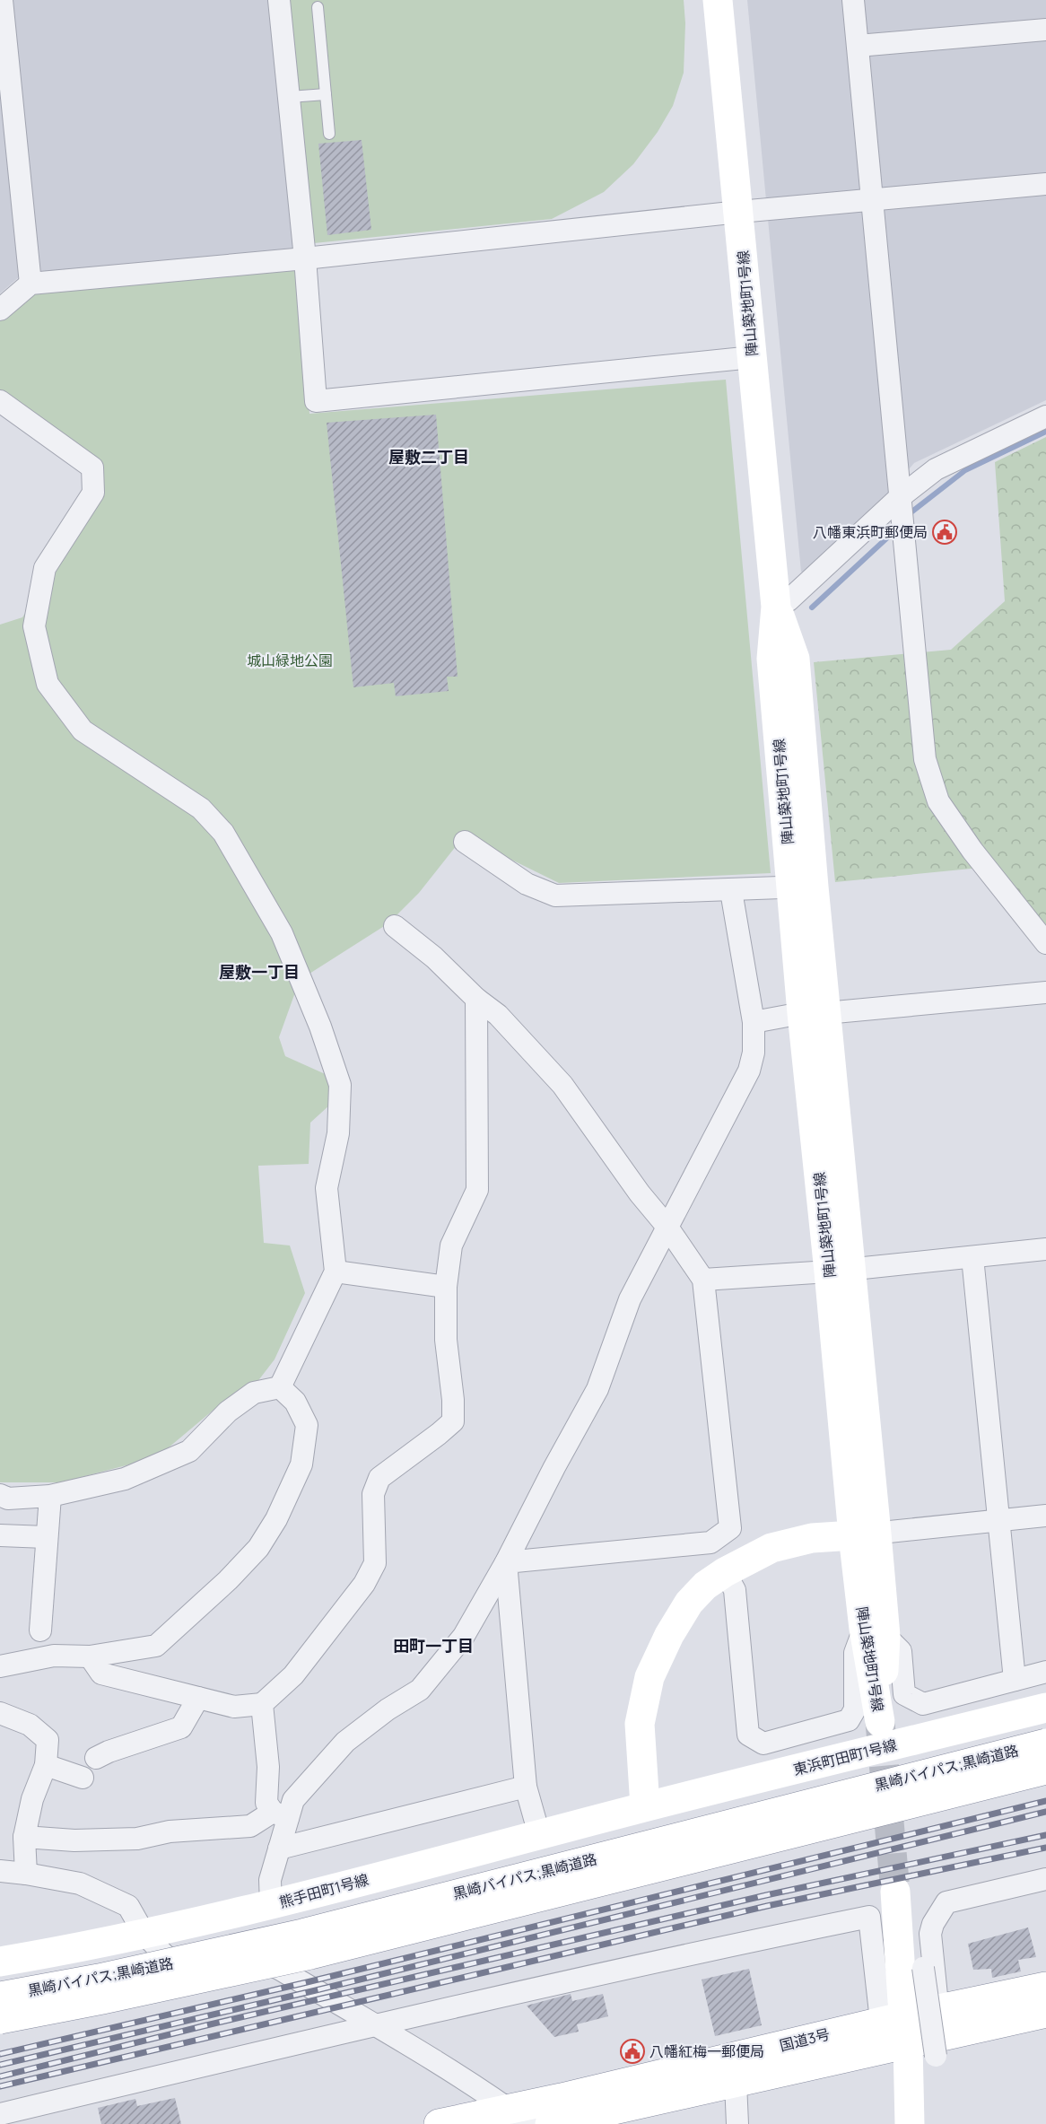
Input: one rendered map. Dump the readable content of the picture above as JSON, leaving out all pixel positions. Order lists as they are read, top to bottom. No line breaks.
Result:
{"streets":{"main road":["陣山築地町1号線","東浜町田町1号線","黒崎バイパス;黒崎道路","熊手田町1号線","国道3号"]},"crossings":[["東浜町田町1号線","熊手田町1号線"]],"districts":["屋敷二丁目","屋敷一丁目","田町一丁目"],"parks":["城山緑地公園"],"places":{"public building":["八幡東浜町郵便局","八幡紅梅一郵便局"]}}
